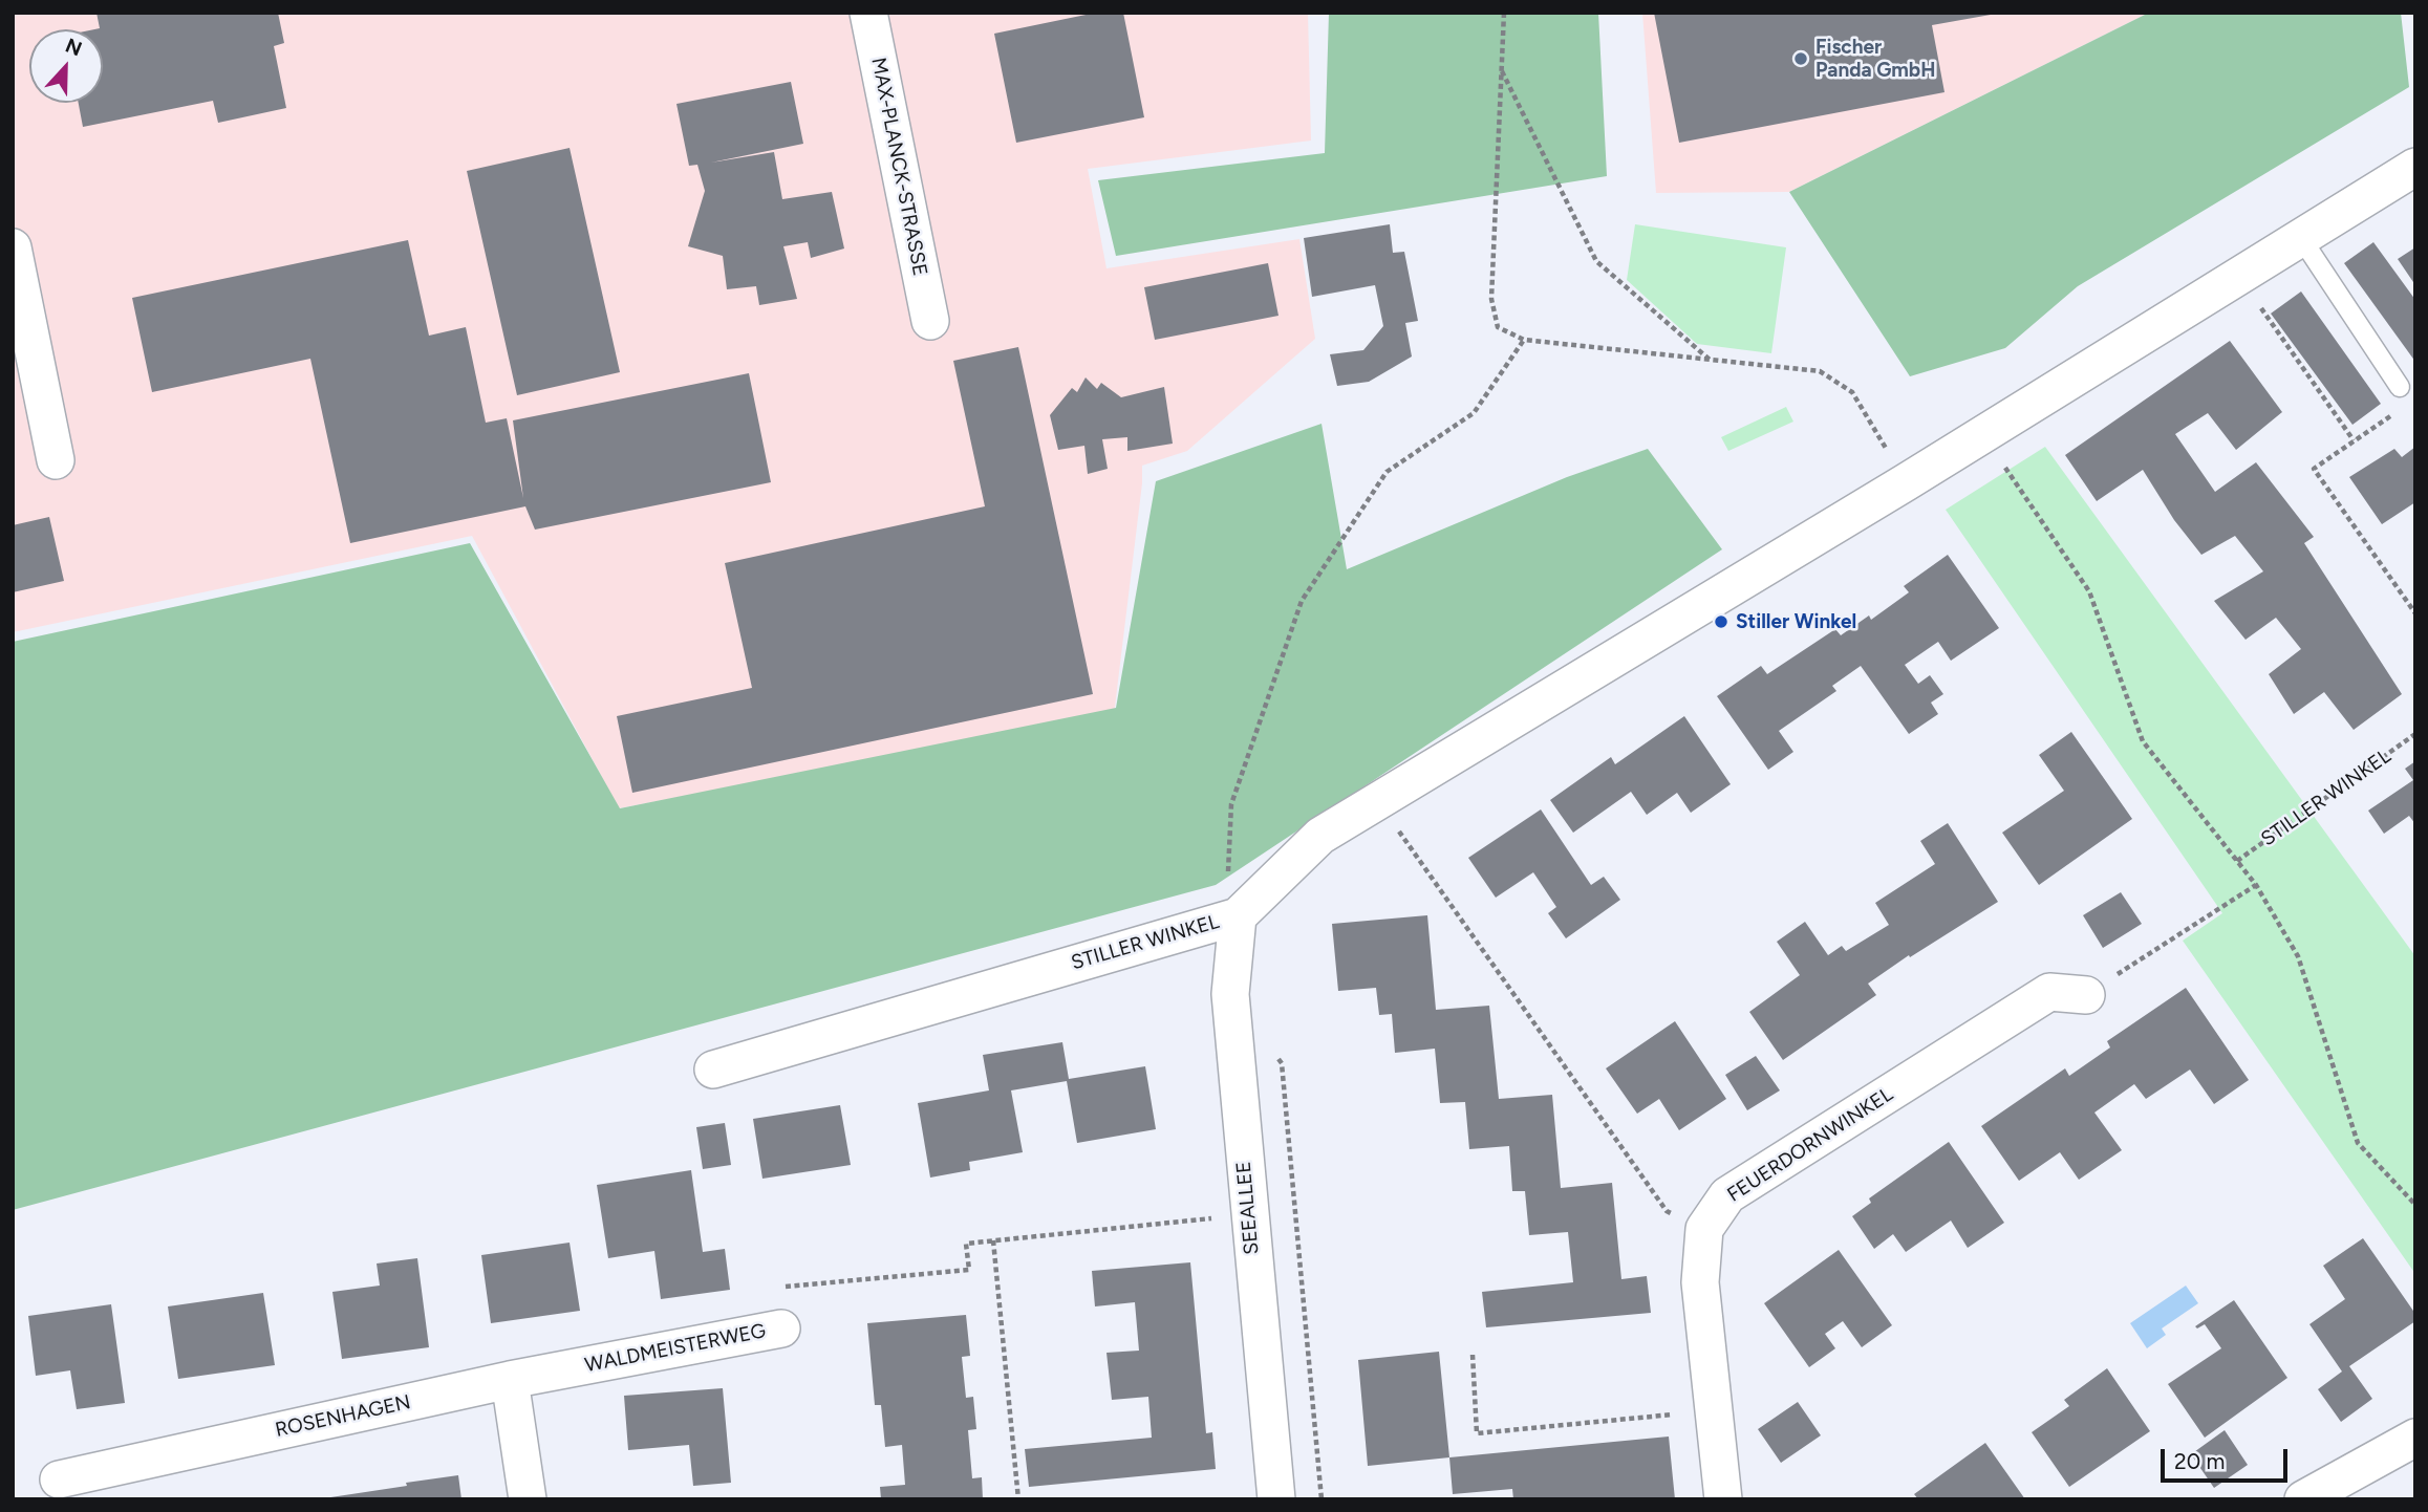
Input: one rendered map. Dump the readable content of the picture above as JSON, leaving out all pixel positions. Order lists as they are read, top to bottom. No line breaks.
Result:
{"streets":{"street":["MAX-PLANCK-STRASSE","STILLER WINKEL","FEUERDORNWINKEL","SEEALLEE","WALDMEISTERWEG","ROSENHAGEN"]},"crossings":[["STILLER WINKEL","SEEALLEE"],["SEEALLEE","WALDMEISTERWEG"],["WALDMEISTERWEG","ROSENHAGEN"]],"places":["Fischer Panda GmbH","Stiller Winkel"],"scale_bar":"20 m","north":"top"}
